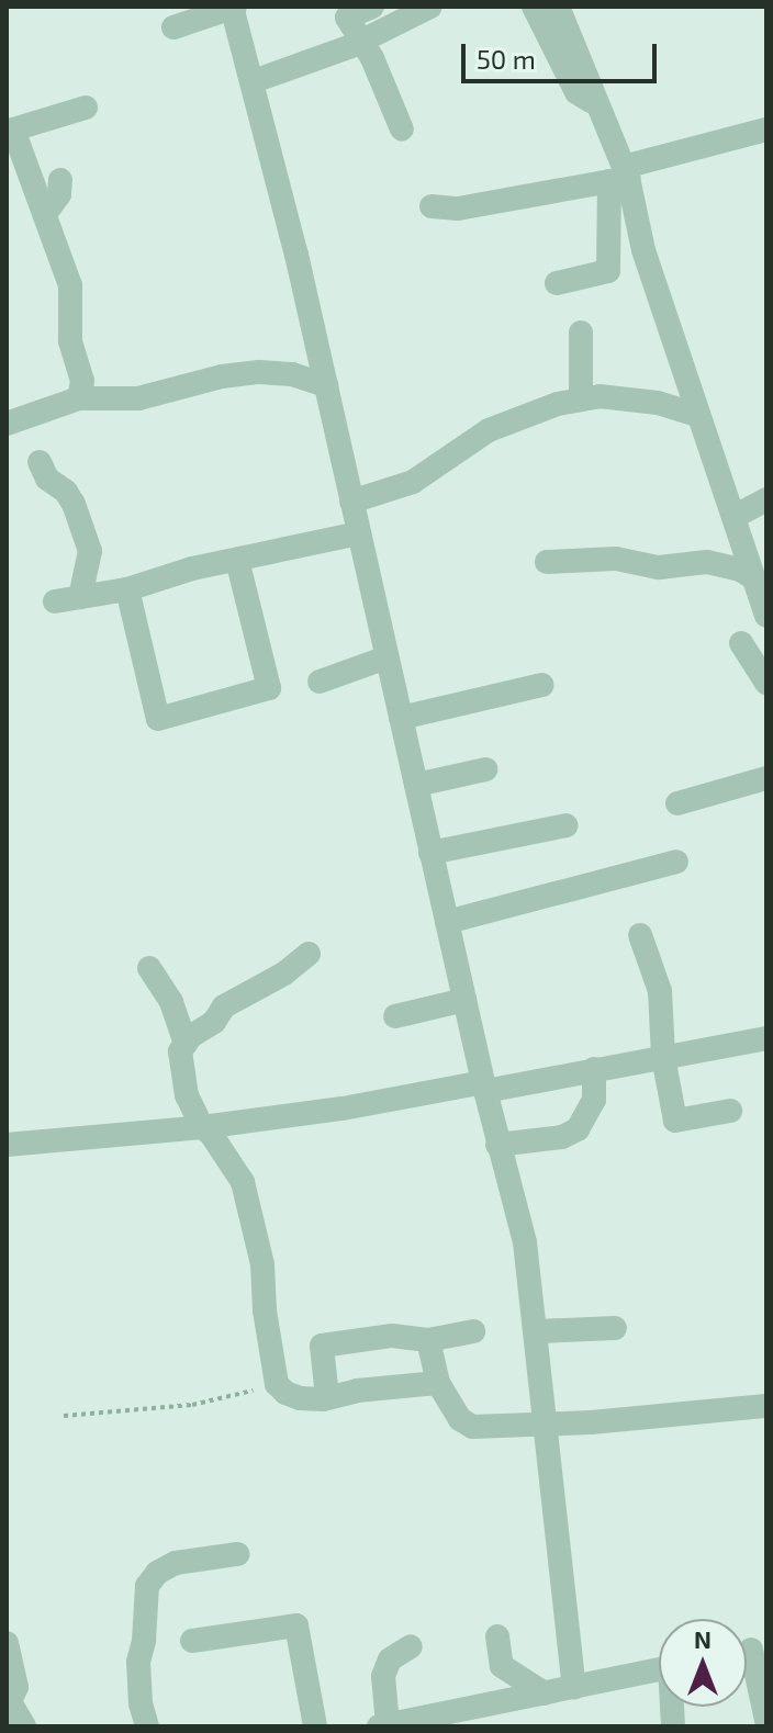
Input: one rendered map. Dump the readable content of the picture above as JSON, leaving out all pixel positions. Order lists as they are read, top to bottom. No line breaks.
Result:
{"scale_bar":"50 m","north":"top"}
